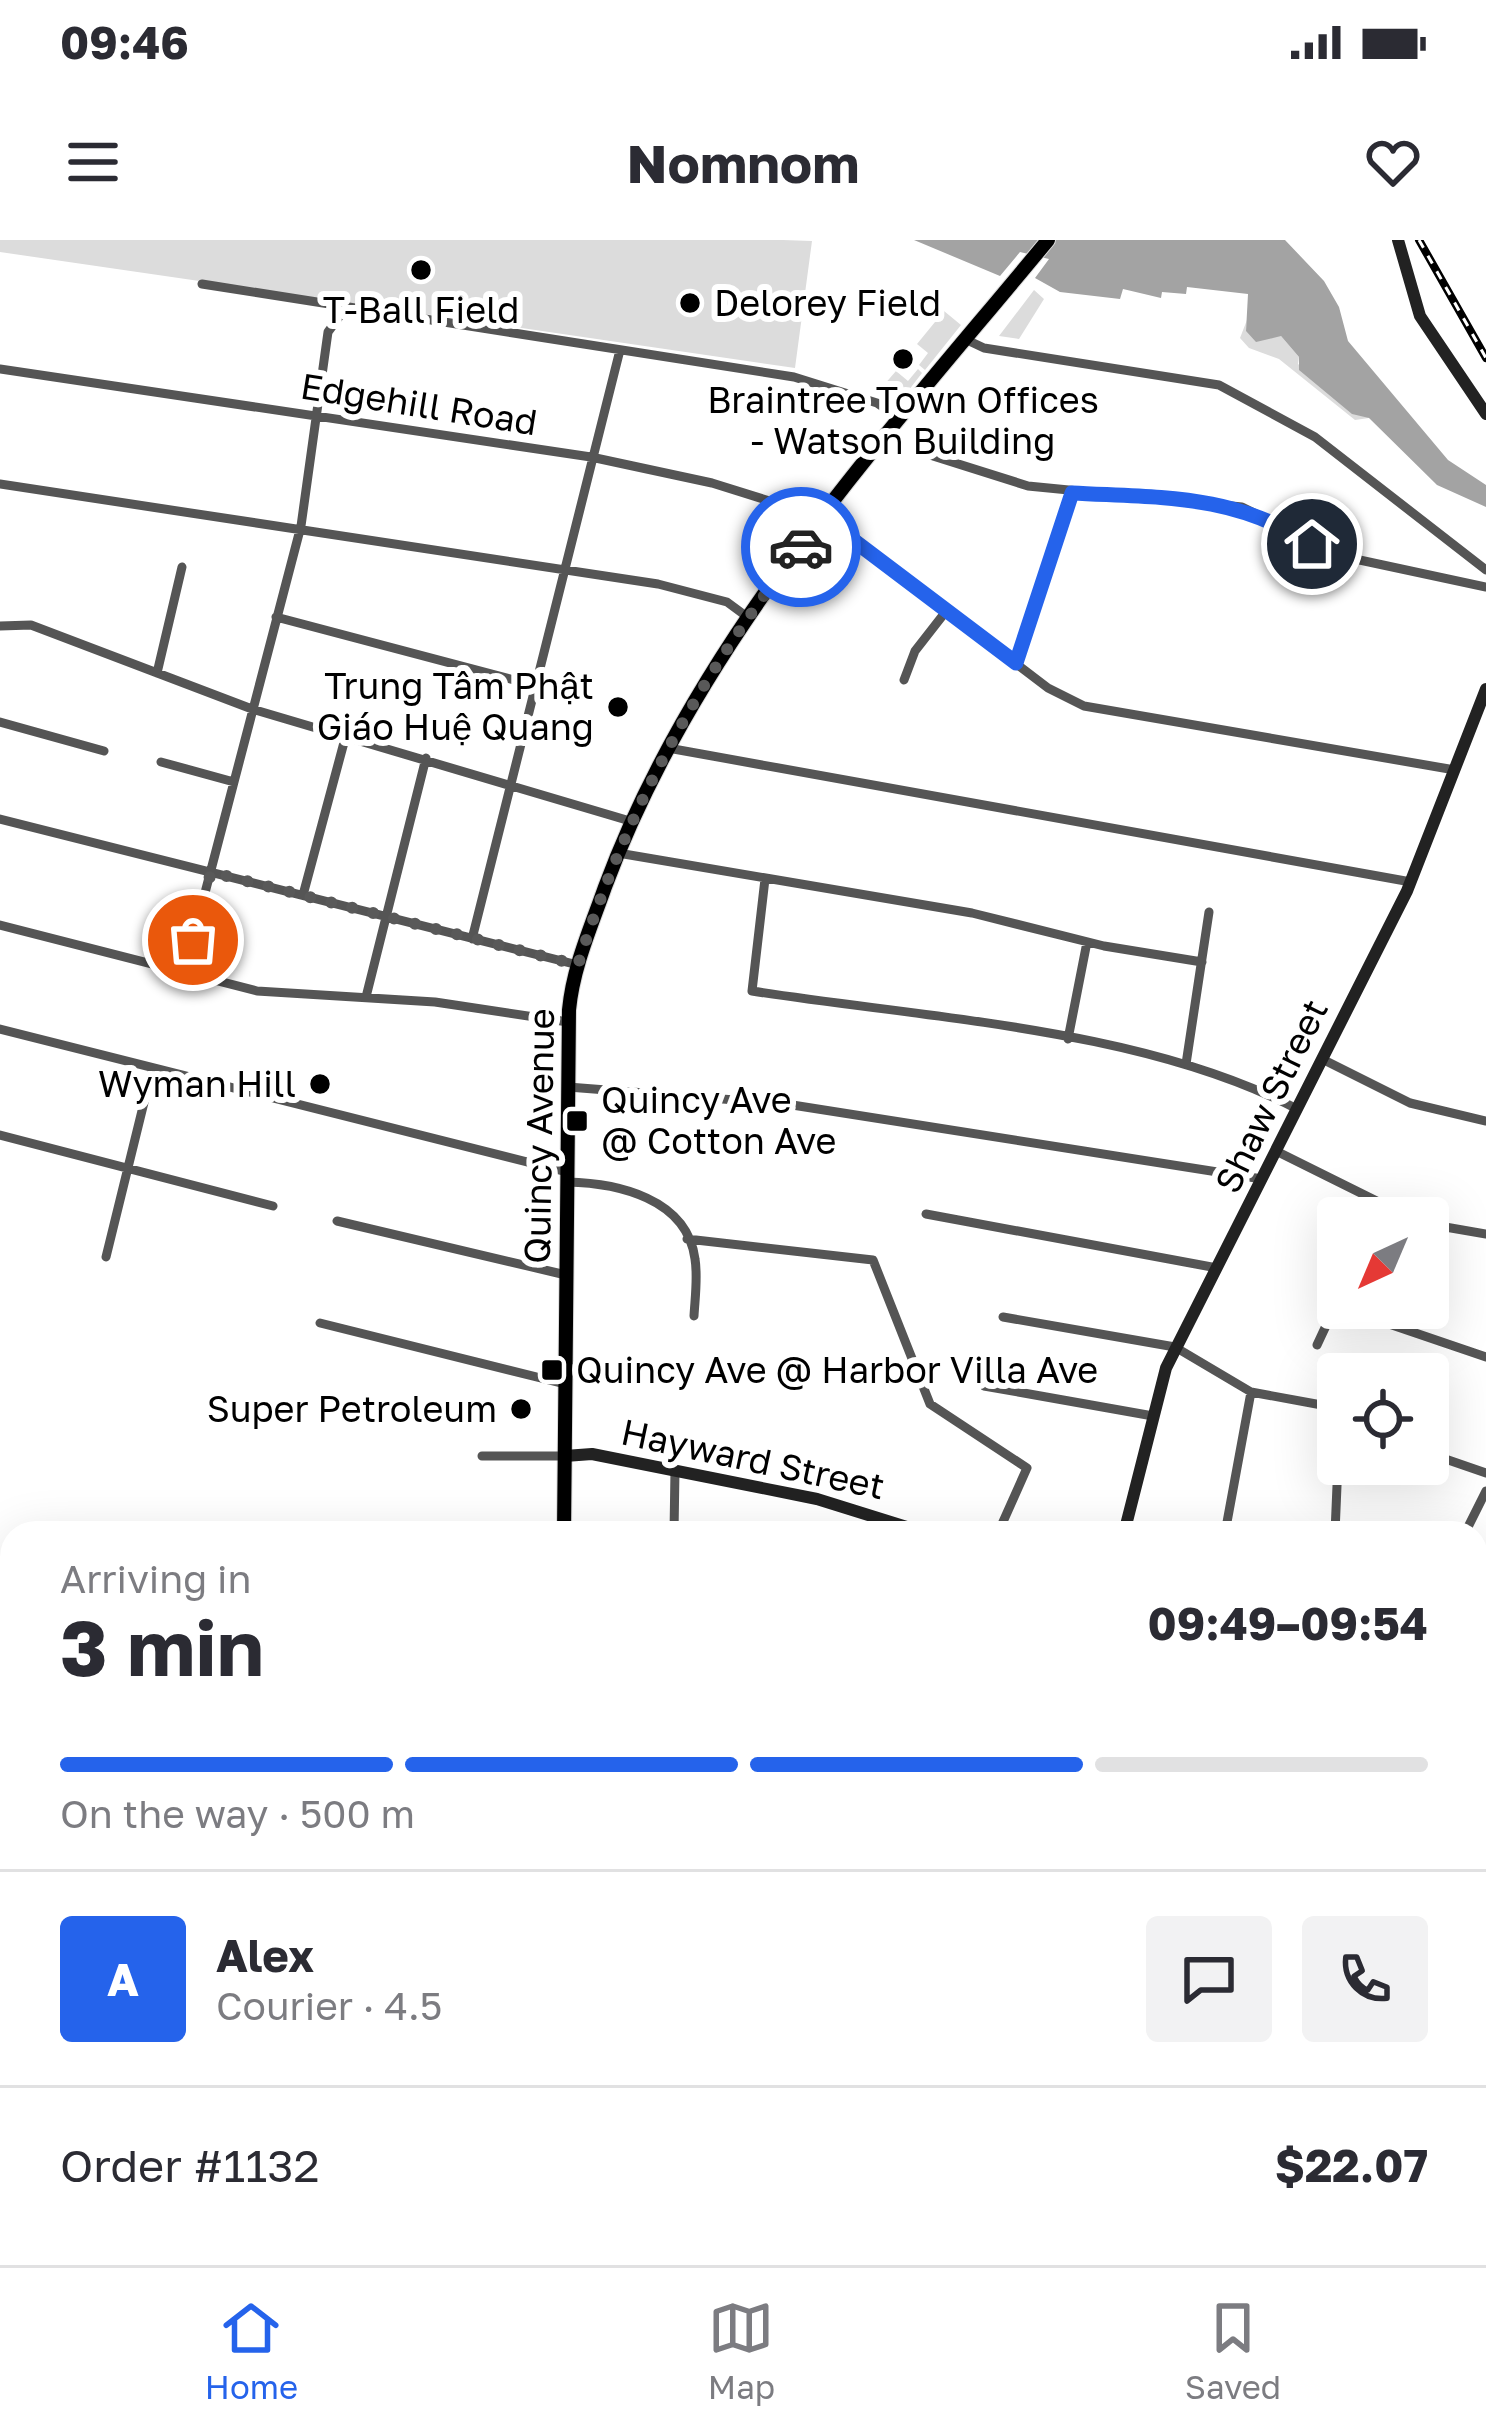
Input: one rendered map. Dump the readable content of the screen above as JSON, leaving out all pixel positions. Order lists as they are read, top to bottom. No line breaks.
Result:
{"streets":{"main road":["Quincy Avenue"],"street":["Edgehill Road","Shaw Street","Hayward Street"]},"crossings":[["Edgehill Road","Shaw Street"],["Edgehill Road","Quincy Avenue"],["Quincy Avenue","Hayward Street"]],"places":{"other":["T-Ball Field","Delorey Field","Braintree Town Offices - Watson Building","Trung Tâm Phật Giáo Huệ Quang","Wyman Hill","Super Petroleum"],"transit":["Quincy Ave @ Cotton Ave","Quincy Ave @ Harbor Villa Ave"]},"north":"bottom left","page":{"status":"09:46","header":"Nomnom","heading":["3 min","Arriving in","09:49–09:54"],"panel":["Alex","Courier · 4.5","Order #1132","$22.07"],"bar":"On the way · 500 m","round":"A","tabs":["Home","Map","Saved"]}}
